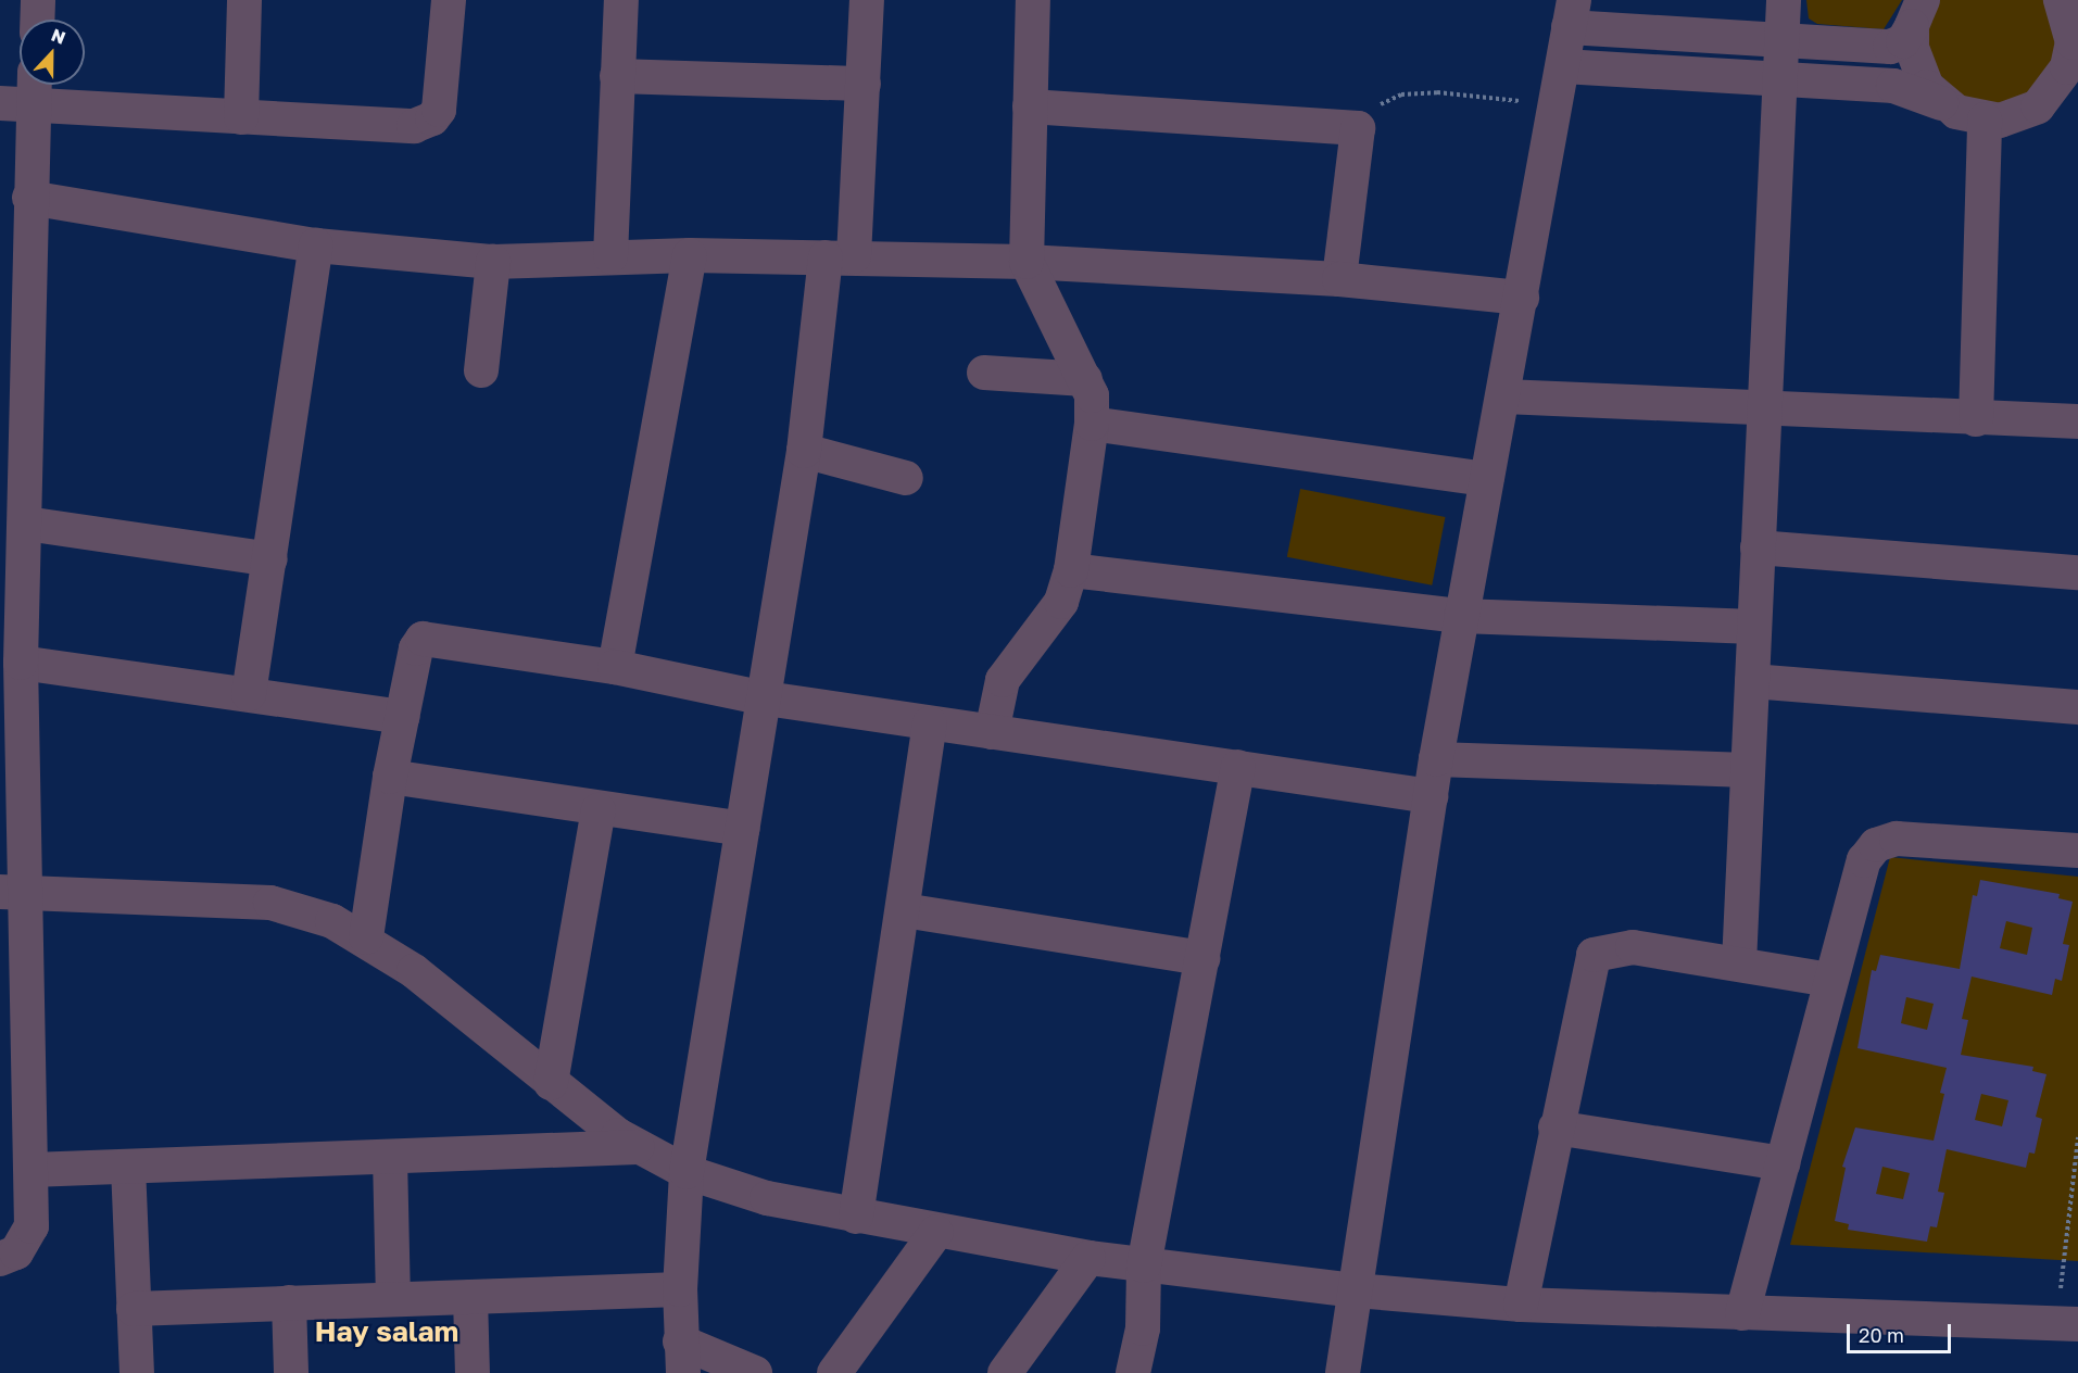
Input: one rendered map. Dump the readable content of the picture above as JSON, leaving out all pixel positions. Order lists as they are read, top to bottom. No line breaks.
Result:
{"districts":["Hay salam"],"scale_bar":"20 m","north":"top"}
